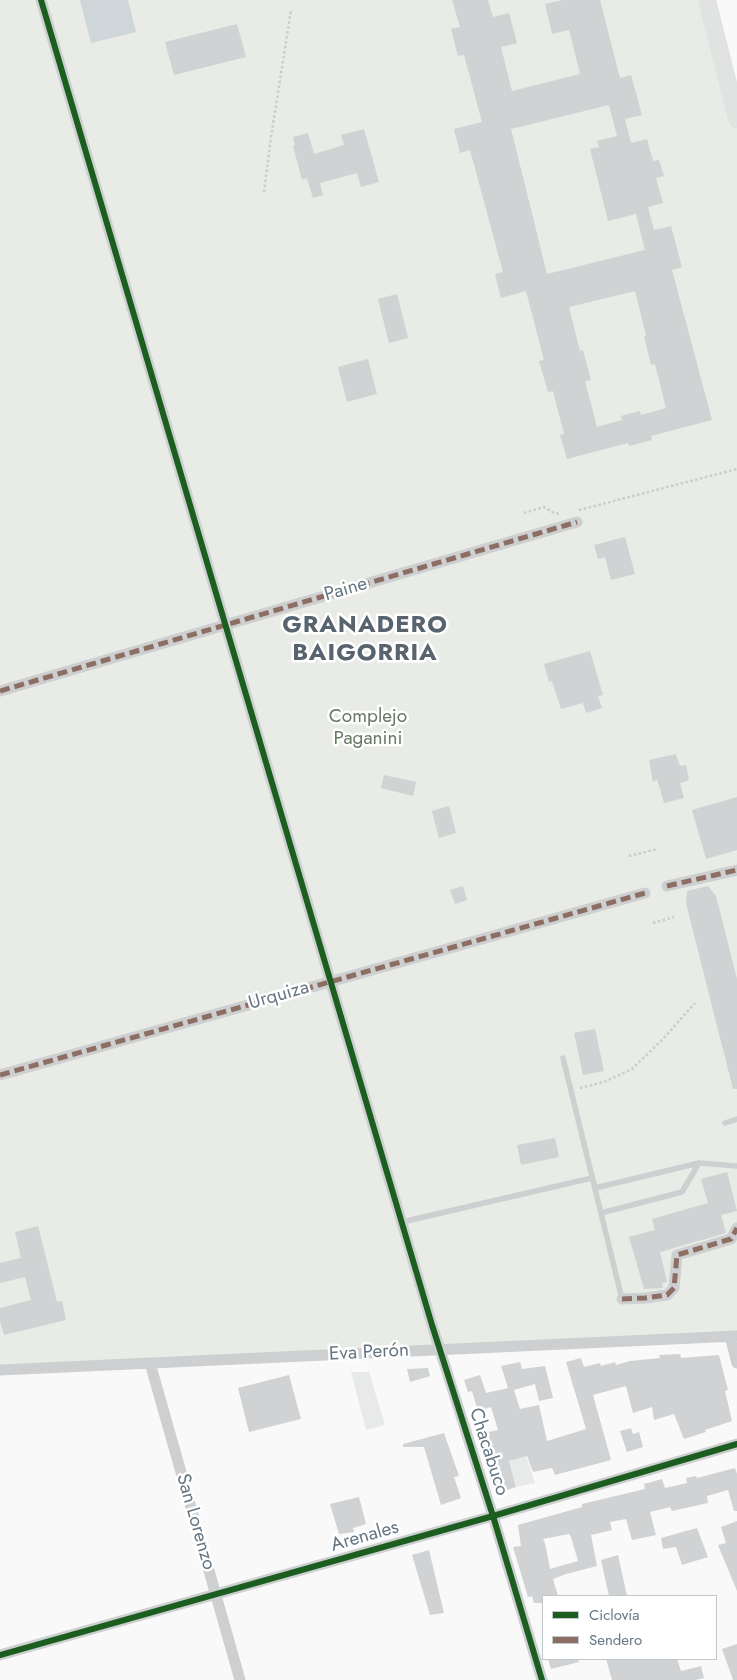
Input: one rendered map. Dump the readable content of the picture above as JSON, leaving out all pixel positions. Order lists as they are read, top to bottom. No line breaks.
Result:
{"streets":{"street":["Paine","Urquiza","Eva Perón","Chacabuco","San Lorenzo","Arenales"]},"crossings":[["Paine","Chacabuco"],["Urquiza","Chacabuco"],["Eva Perón","Chacabuco"],["Eva Perón","San Lorenzo"],["Chacabuco","Arenales"],["San Lorenzo","Arenales"]],"districts":["GRANADERO BAIGORRIA"],"parks":["Complejo Paganini"],"legend":["Ciclovía","Sendero"]}
